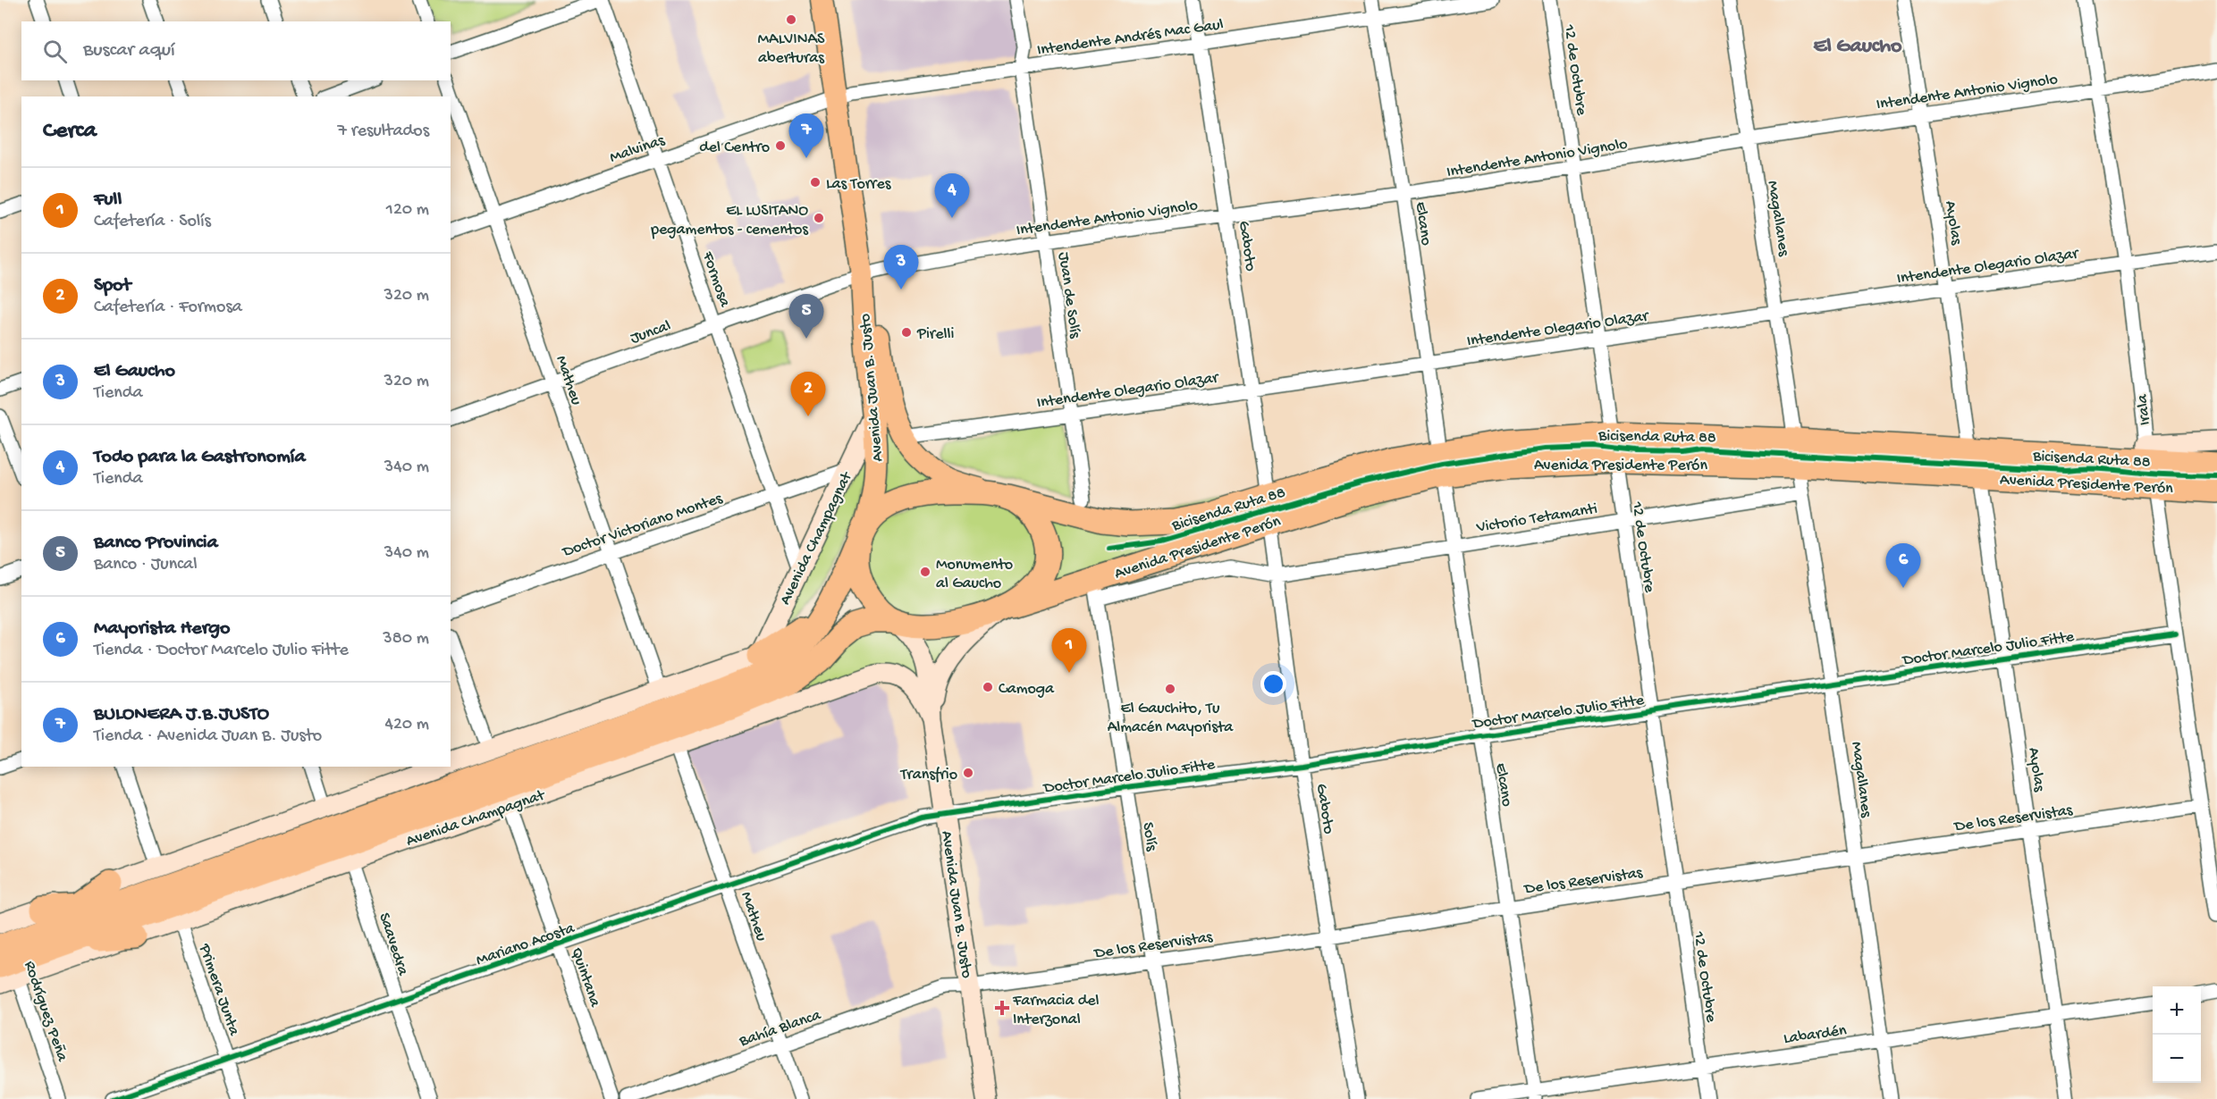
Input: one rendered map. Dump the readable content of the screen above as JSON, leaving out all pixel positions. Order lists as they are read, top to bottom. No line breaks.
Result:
{"streets":{"highway":["Avenida Presidente Perón","Avenida Champagnat"],"main road":["Avenida Juan B. Justo"],"street":["Intendente Andrés Mac Gaul","12 de Octubre","Intendente Antonio Vignolo","Malvinas","Magallanes","Ayolas","Elcano","Gaboto","Intendente Olegario Olazar","Formosa","Juan de Solís","Juncal","Matheu","Irala","Victorio Tetamanti","Doctor Victoriano Montes","Doctor Marcelo Julio Fitte","De los Reservistas","Solís","Mariano Acosta","Saavedra","Quintana","Primera Junta","Rodríguez Peña","Bahía Blanca","Labardén"],"cycle path":["Bicisenda Ruta 88"]},"crossings":[["Intendente Andrés Mac Gaul","Malvinas"],["Intendente Andrés Mac Gaul","Elcano"],["Intendente Andrés Mac Gaul","Gaboto"],["Intendente Andrés Mac Gaul","Juan de Solís"],["Intendente Andrés Mac Gaul","Avenida Juan B. Justo"],["12 de Octubre","Intendente Antonio Vignolo"],["12 de Octubre","Intendente Olegario Olazar"],["12 de Octubre","Avenida Presidente Perón"],["12 de Octubre","Victorio Tetamanti"],["12 de Octubre","Doctor Marcelo Julio Fitte"],["12 de Octubre","De los Reservistas"],["12 de Octubre","Labardén"],["Intendente Antonio Vignolo","Magallanes"],["Intendente Antonio Vignolo","Ayolas"],["Intendente Antonio Vignolo","Elcano"],["Intendente Antonio Vignolo","Gaboto"],["Intendente Antonio Vignolo","Juan de Solís"],["Intendente Antonio Vignolo","Juncal"],["Intendente Antonio Vignolo","Avenida Juan B. Justo"],["Intendente Antonio Vignolo","Irala"],["Malvinas","Formosa"],["Malvinas","Matheu"],["Malvinas","Avenida Juan B. Justo"],["Magallanes","Intendente Olegario Olazar"],["Magallanes","Avenida Presidente Perón"],["Magallanes","Victorio Tetamanti"],["Magallanes","Doctor Marcelo Julio Fitte"],["Magallanes","De los Reservistas"],["Magallanes","Labardén"],["Ayolas","Intendente Olegario Olazar"],["Ayolas","Avenida Presidente Perón"],["Ayolas","Doctor Marcelo Julio Fitte"],["Ayolas","De los Reservistas"],["Ayolas","Labardén"],["Elcano","Intendente Olegario Olazar"],["Elcano","Avenida Presidente Perón"],["Elcano","Victorio Tetamanti"],["Elcano","Doctor Marcelo Julio Fitte"],["Elcano","De los Reservistas"],["Elcano","Labardén"],["Gaboto","Intendente Olegario Olazar"],["Gaboto","Avenida Presidente Perón"],["Gaboto","Victorio Tetamanti"],["Gaboto","Doctor Marcelo Julio Fitte"],["Gaboto","De los Reservistas"],["Intendente Olegario Olazar","Juan de Solís"],["Intendente Olegario Olazar","Avenida Juan B. Justo"],["Intendente Olegario Olazar","Irala"],["Formosa","Juncal"],["Formosa","Doctor Victoriano Montes"],["Formosa","Avenida Champagnat"],["Juncal","Matheu"],["Juncal","Avenida Juan B. Justo"],["Matheu","Doctor Victoriano Montes"],["Matheu","Avenida Champagnat"],["Matheu","Mariano Acosta"],["Matheu","Bahía Blanca"],["Avenida Juan B. Justo","Avenida Presidente Perón"],["Avenida Juan B. Justo","Avenida Champagnat"],["Avenida Juan B. Justo","Doctor Marcelo Julio Fitte"],["Avenida Juan B. Justo","De los Reservistas"],["Avenida Juan B. Justo","Mariano Acosta"],["Irala","Avenida Presidente Perón"],["Irala","Doctor Marcelo Julio Fitte"],["Irala","De los Reservistas"],["Avenida Presidente Perón","Victorio Tetamanti"],["Avenida Presidente Perón","Avenida Champagnat"],["Avenida Presidente Perón","Solís"],["Victorio Tetamanti","Solís"],["Doctor Victoriano Montes","Avenida Champagnat"],["Avenida Champagnat","Saavedra"],["Avenida Champagnat","Quintana"],["Avenida Champagnat","Primera Junta"],["Avenida Champagnat","Rodríguez Peña"],["Doctor Marcelo Julio Fitte","Solís"],["Doctor Marcelo Julio Fitte","Mariano Acosta"],["De los Reservistas","Solís"],["De los Reservistas","Bahía Blanca"],["Mariano Acosta","Saavedra"],["Mariano Acosta","Quintana"],["Mariano Acosta","Primera Junta"]],"districts":["El Gaucho"],"places":{"other":["MALVINAS aberturas","del Centro","Las Torres","EL LUSITANO pegamentos - cementos","Pirelli","Monumento al Gaucho","Camoga","El Gauchito, Tu Almacén Mayorista","Transfrio"],"health":["Farmacia del Interzonal"]},"page":{"search":"Buscar aquí","heading":["Cerca","7 resultados"],"pins":["7","4","3","5","2","6","1"],"list":[{"mark":"1","name":"Full","note":"Cafetería · Solís","value":"120 m"},{"mark":"2","name":"Spot","note":"Cafetería · Formosa","value":"320 m"},{"mark":"3","name":"El Gaucho","note":"Tienda","value":"320 m"},{"mark":"4","name":"Todo para la Gastronomía","note":"Tienda","value":"340 m"},{"mark":"5","name":"Banco Provincia","note":"Banco · Juncal","value":"340 m"},{"mark":"6","name":"Mayorista Hergo","note":"Tienda · Doctor Marcelo Julio Fitte","value":"380 m"},{"mark":"7","name":"BULONERA J.B.JUSTO","note":"Tienda · Avenida Juan B. Justo","value":"420 m"}],"map_buttons":["+","−"]}}
